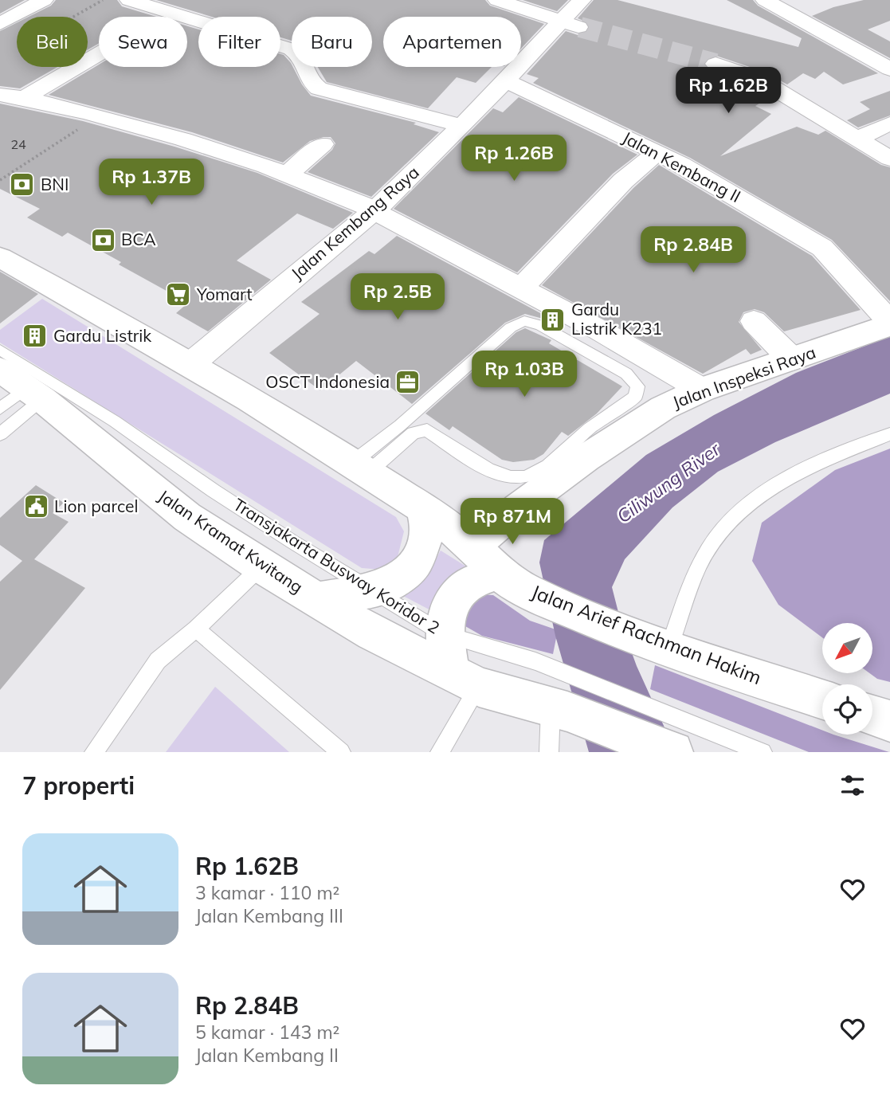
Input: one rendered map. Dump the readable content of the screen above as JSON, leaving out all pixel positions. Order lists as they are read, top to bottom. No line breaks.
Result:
{"streets":{"main road":["Jalan Inspeksi Raya","Jalan Kramat Kwitang","Jalan Arief Rachman Hakim"],"street":["Jalan Kembang II","Jalan Kembang Raya"],"lane":["Transjakarta Busway Koridor 2"]},"crossings":[["Jalan Kembang II","Jalan Kembang Raya"],["Jalan Kembang II","Jalan Inspeksi Raya"],["Jalan Inspeksi Raya","Jalan Arief Rachman Hakim"]],"water":["Ciliwung River"],"places":{"bank":["BNI","BCA"],"supermarket":["Yomart"],"building":["Gardu Listrik K231","Gardu Listrik"],"office":["OSCT Indonesia"],"public building":["Lion parcel"]},"house_numbers":["24"],"north":"bottom left","page":{"chip":["Beli","Sewa","Filter","Baru","Apartemen"],"price":["Rp 1.62B","Rp 1.26B","Rp 1.37B","Rp 2.84B","Rp 2.5B","Rp 1.03B","Rp 871M"],"heading":"7 properti","list":[{"name":"Rp 1.62B","note":"3 kamar · 110 m² · Jalan Kembang III"},{"name":"Rp 2.84B","note":"5 kamar · 143 m² · Jalan Kembang II"}]}}
